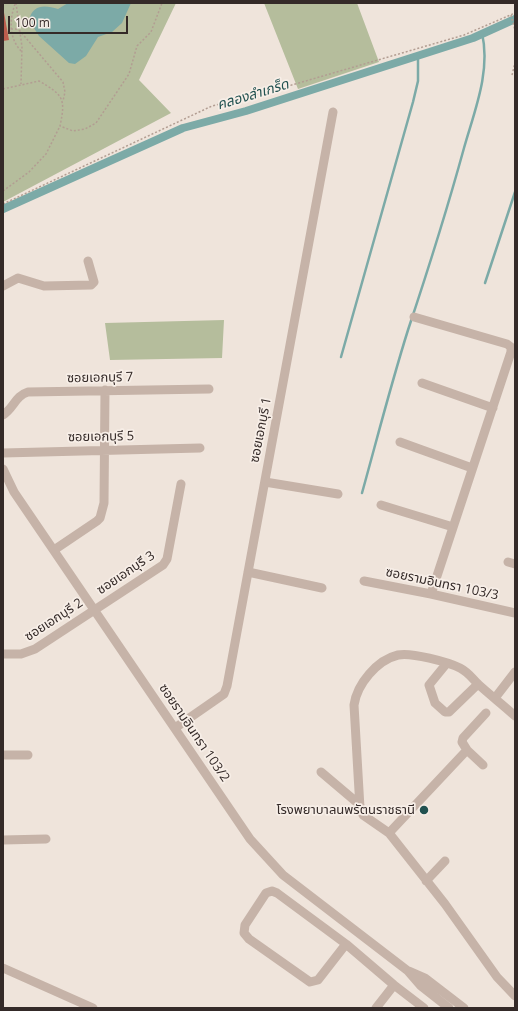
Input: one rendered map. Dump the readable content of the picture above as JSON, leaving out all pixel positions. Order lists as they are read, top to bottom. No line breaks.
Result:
{"streets":{"street":["ซอยเอกบุรี 7","ซอยเอกบุรี 1","ซอยเอกบุรี 5","ซอยเอกบุรี 3","ซอยรามอินทรา 103/3","ซอยเอกบุรี 2","ซอยรามอินทรา 103/2"]},"crossings":[["ซอยเอกบุรี 1","ซอยรามอินทรา 103/2"],["ซอยเอกบุรี 3","ซอยเอกบุรี 2"],["ซอยเอกบุรี 3","ซอยรามอินทรา 103/2"],["ซอยเอกบุรี 2","ซอยรามอินทรา 103/2"]],"water":["คลองลำเกร็ด"],"places":["โรงพยาบาลนพรัตนราชธานี"],"scale_bar":"100 m"}
